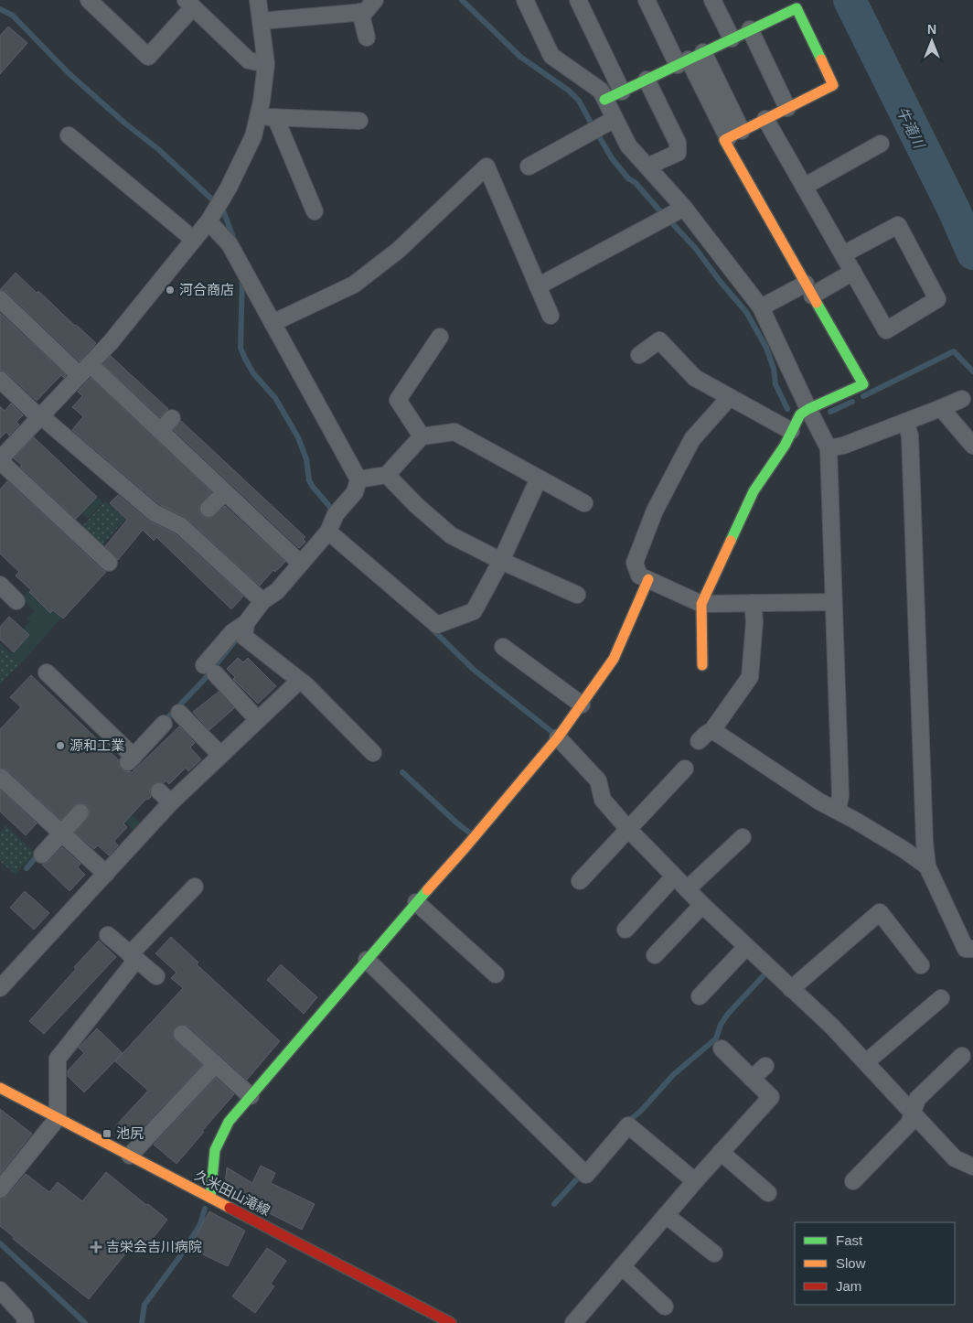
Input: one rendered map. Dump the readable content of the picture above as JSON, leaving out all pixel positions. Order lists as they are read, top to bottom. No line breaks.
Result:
{"streets":{"street":["久米田山滝線"]},"water":["牛滝川"],"places":{"other":["河合商店","源和工業"],"transit":["池尻"],"health":["吉栄会吉川病院"]},"legend":["Fast","Slow","Jam"],"north":"top"}
